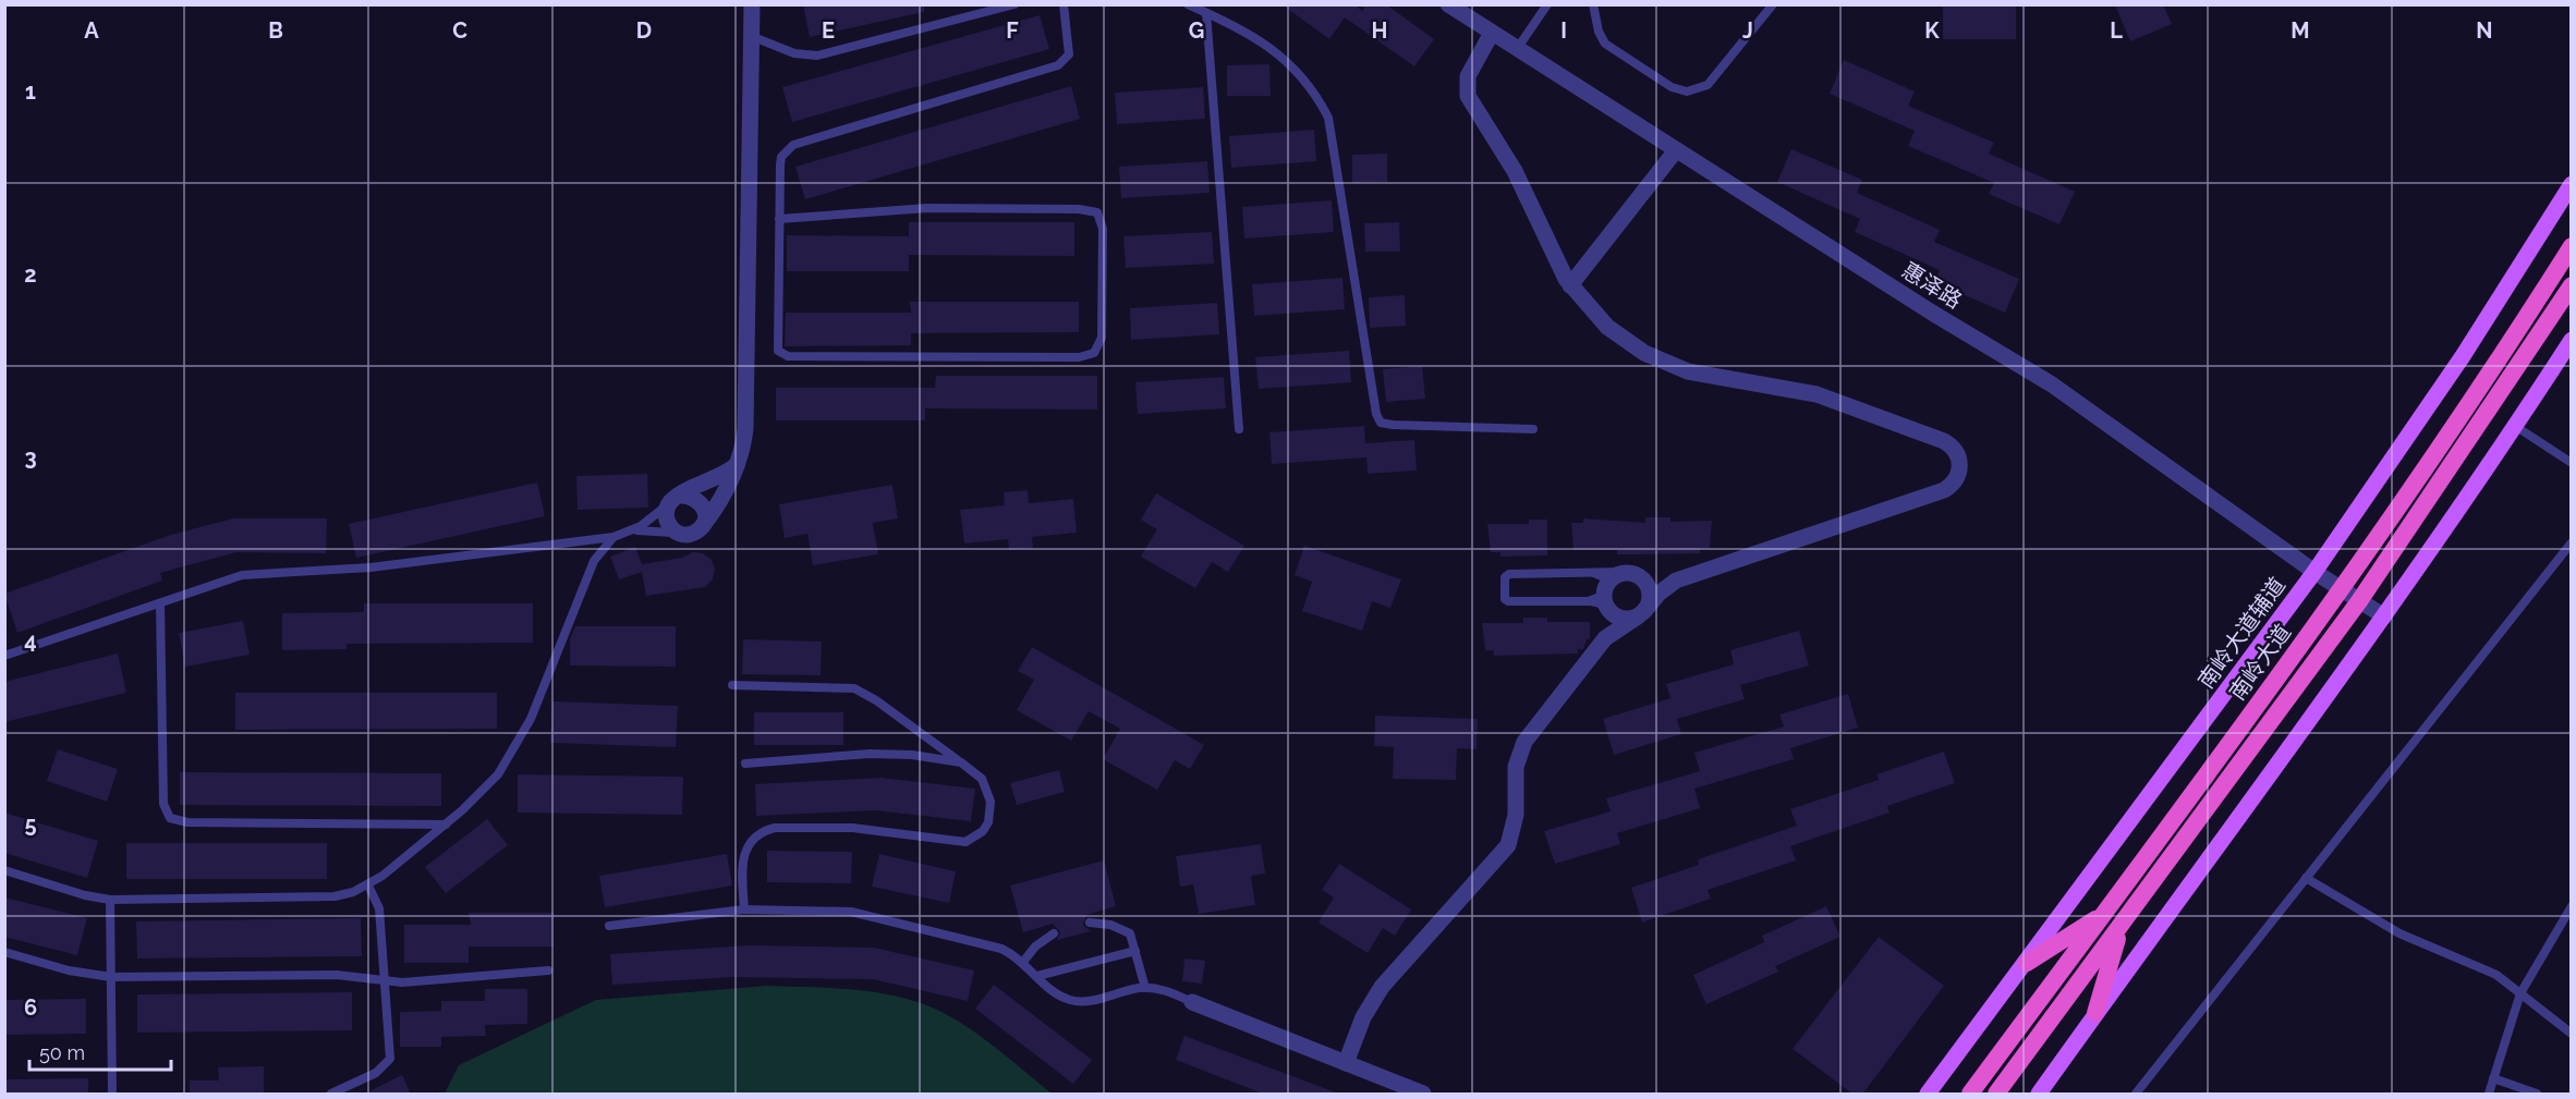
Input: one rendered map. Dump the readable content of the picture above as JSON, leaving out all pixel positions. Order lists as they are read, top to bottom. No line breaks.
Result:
{"streets":{"highway":["南岭大道"],"main road":["南岭大道辅道"],"street":["惠泽路"]},"crossings":[["惠泽路","南岭大道辅道"],["惠泽路","南岭大道"]],"scale_bar":"50 m","grid":{"columns":["A","B","C","D","E","F","G","H","I","J","K","L","M","N"],"rows":["1","2","3","4","5","6"]}}
